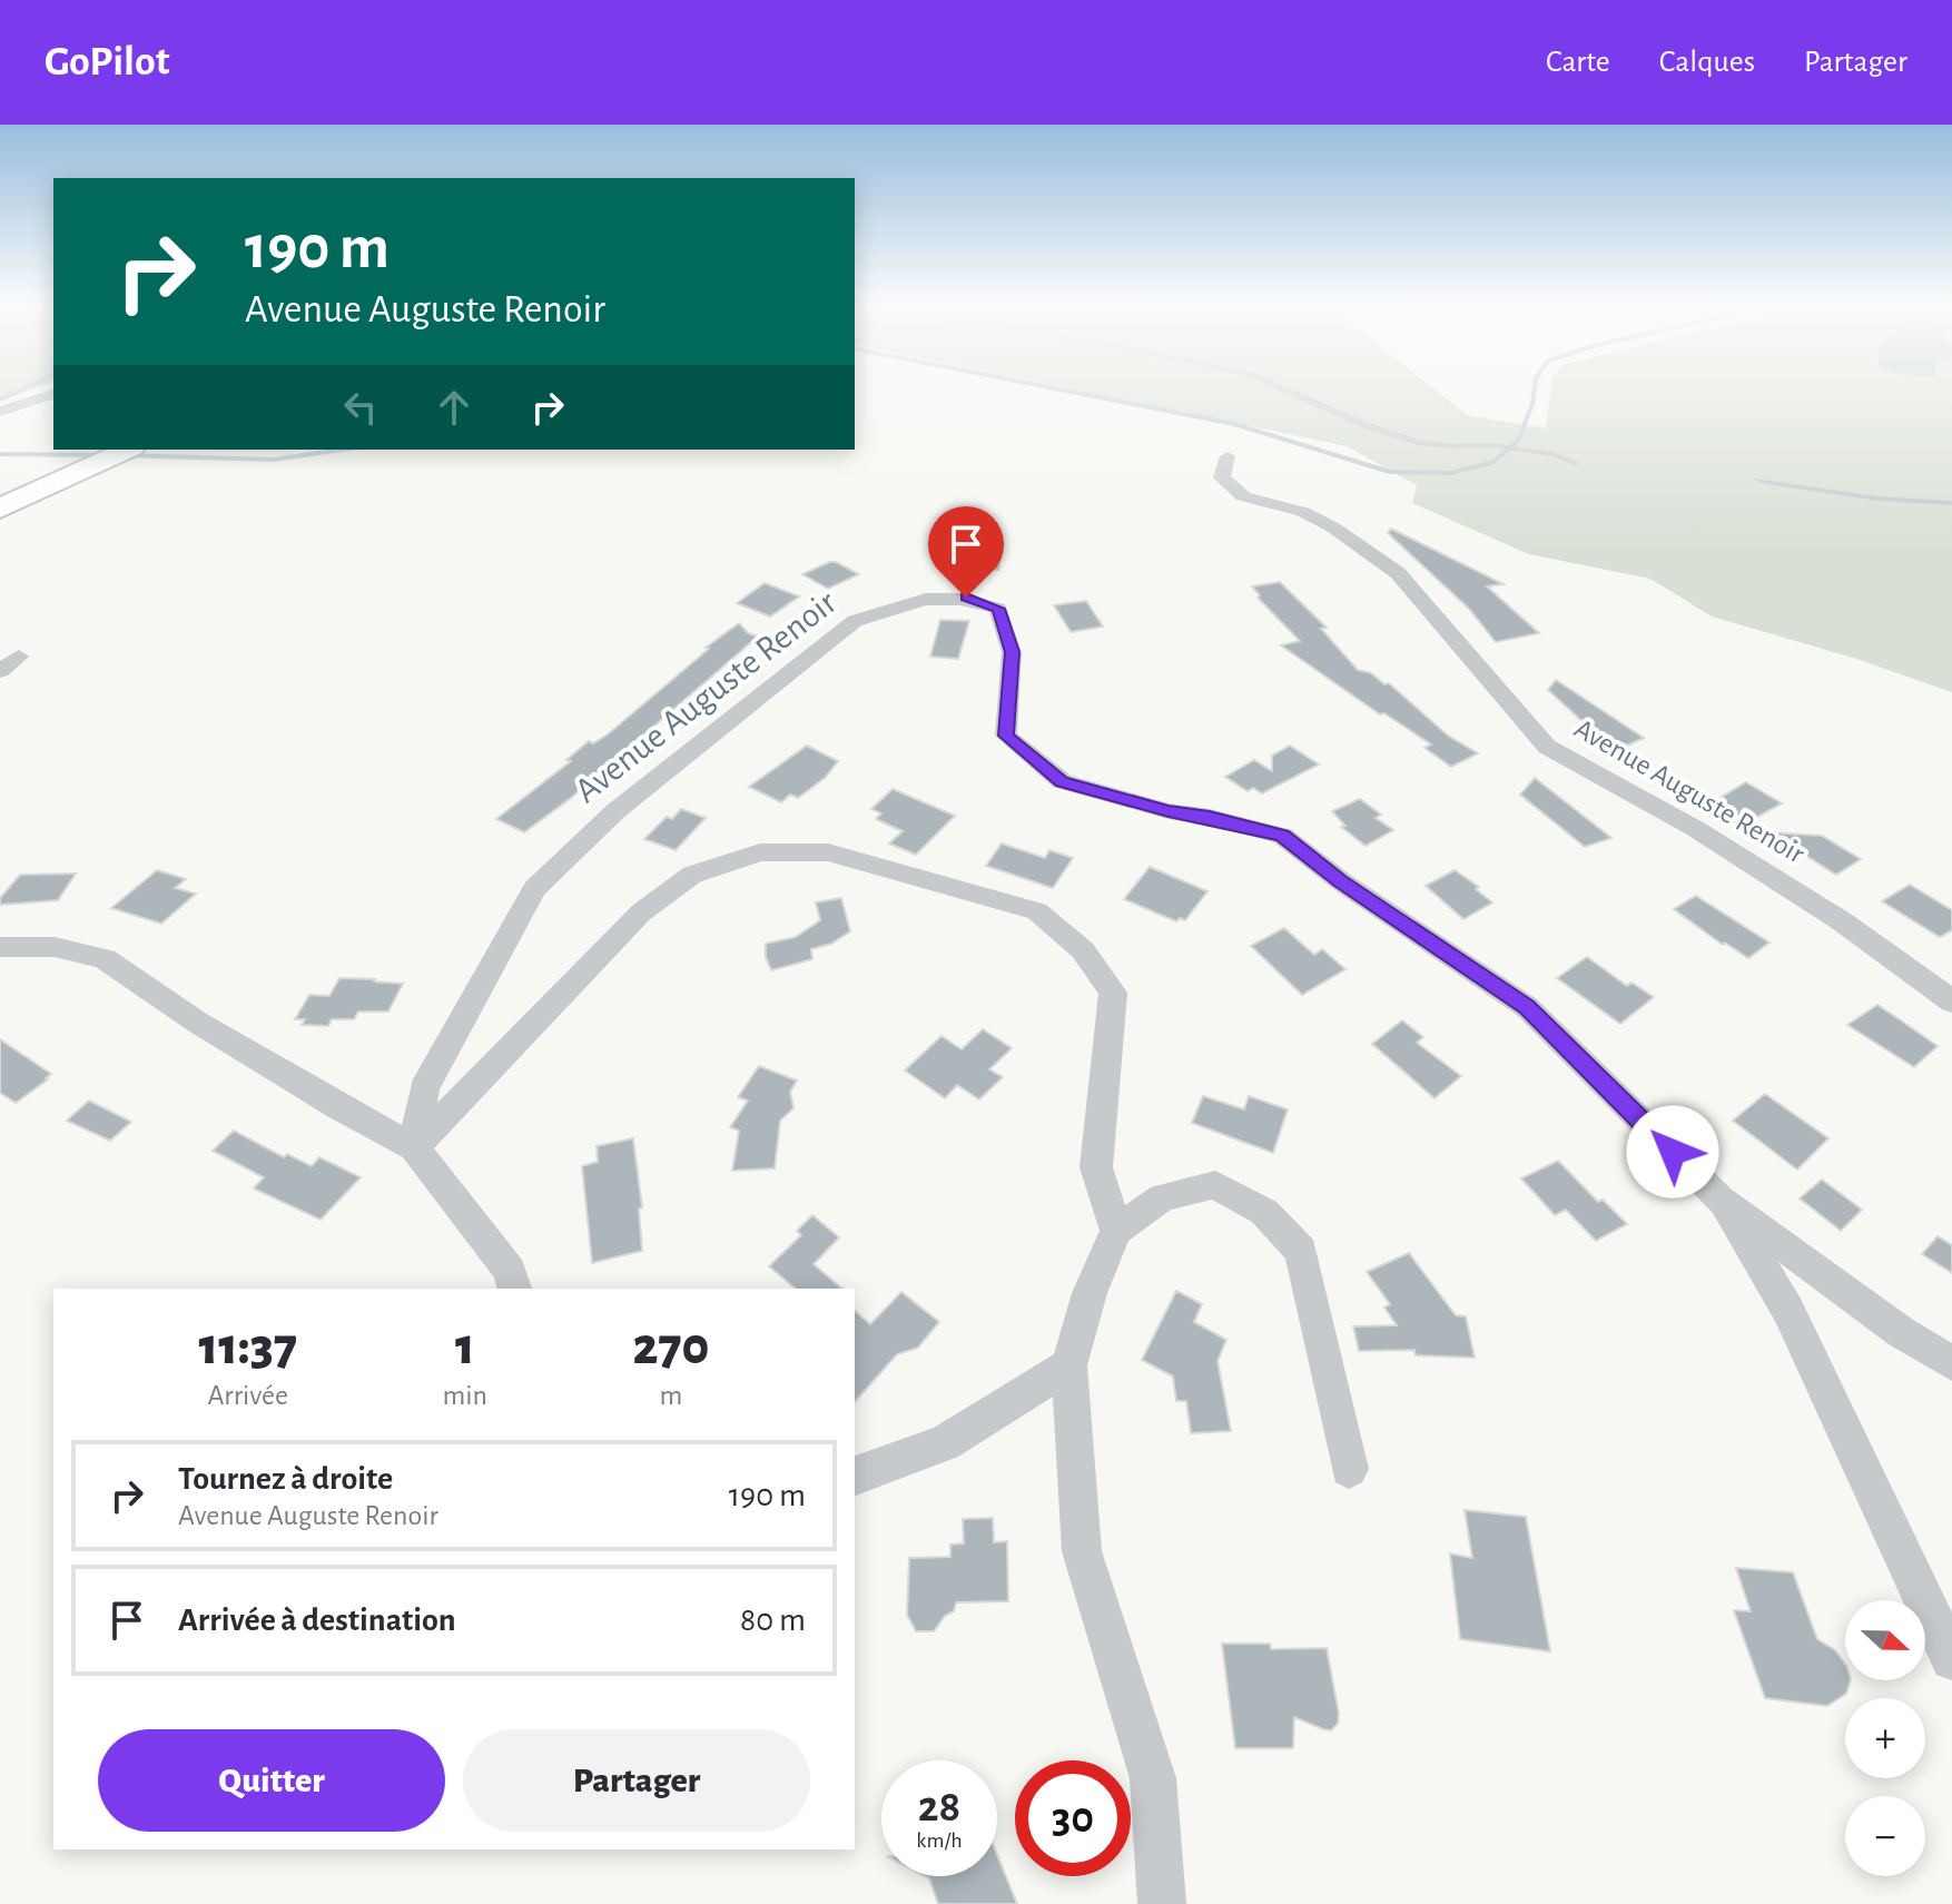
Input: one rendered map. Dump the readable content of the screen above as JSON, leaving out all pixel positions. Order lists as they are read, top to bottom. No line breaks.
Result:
{"streets":{"street":["Avenue Auguste Renoir"]},"north":"right","page":{"header":"GoPilot","nav":["Carte","Calques","Partager"],"turn":["190 m","Avenue Auguste Renoir"],"eta":["11:37","Arrivée","1","min","270","m"],"list":[{"name":"Tournez à droite","note":"Avenue Auguste Renoir","value":"190 m"},{"name":"Arrivée à destination","value":"80 m"}],"map_buttons":["+","−"],"buttons":["Quitter","Partager"],"speed":"28 km/h","limit":"30"}}
